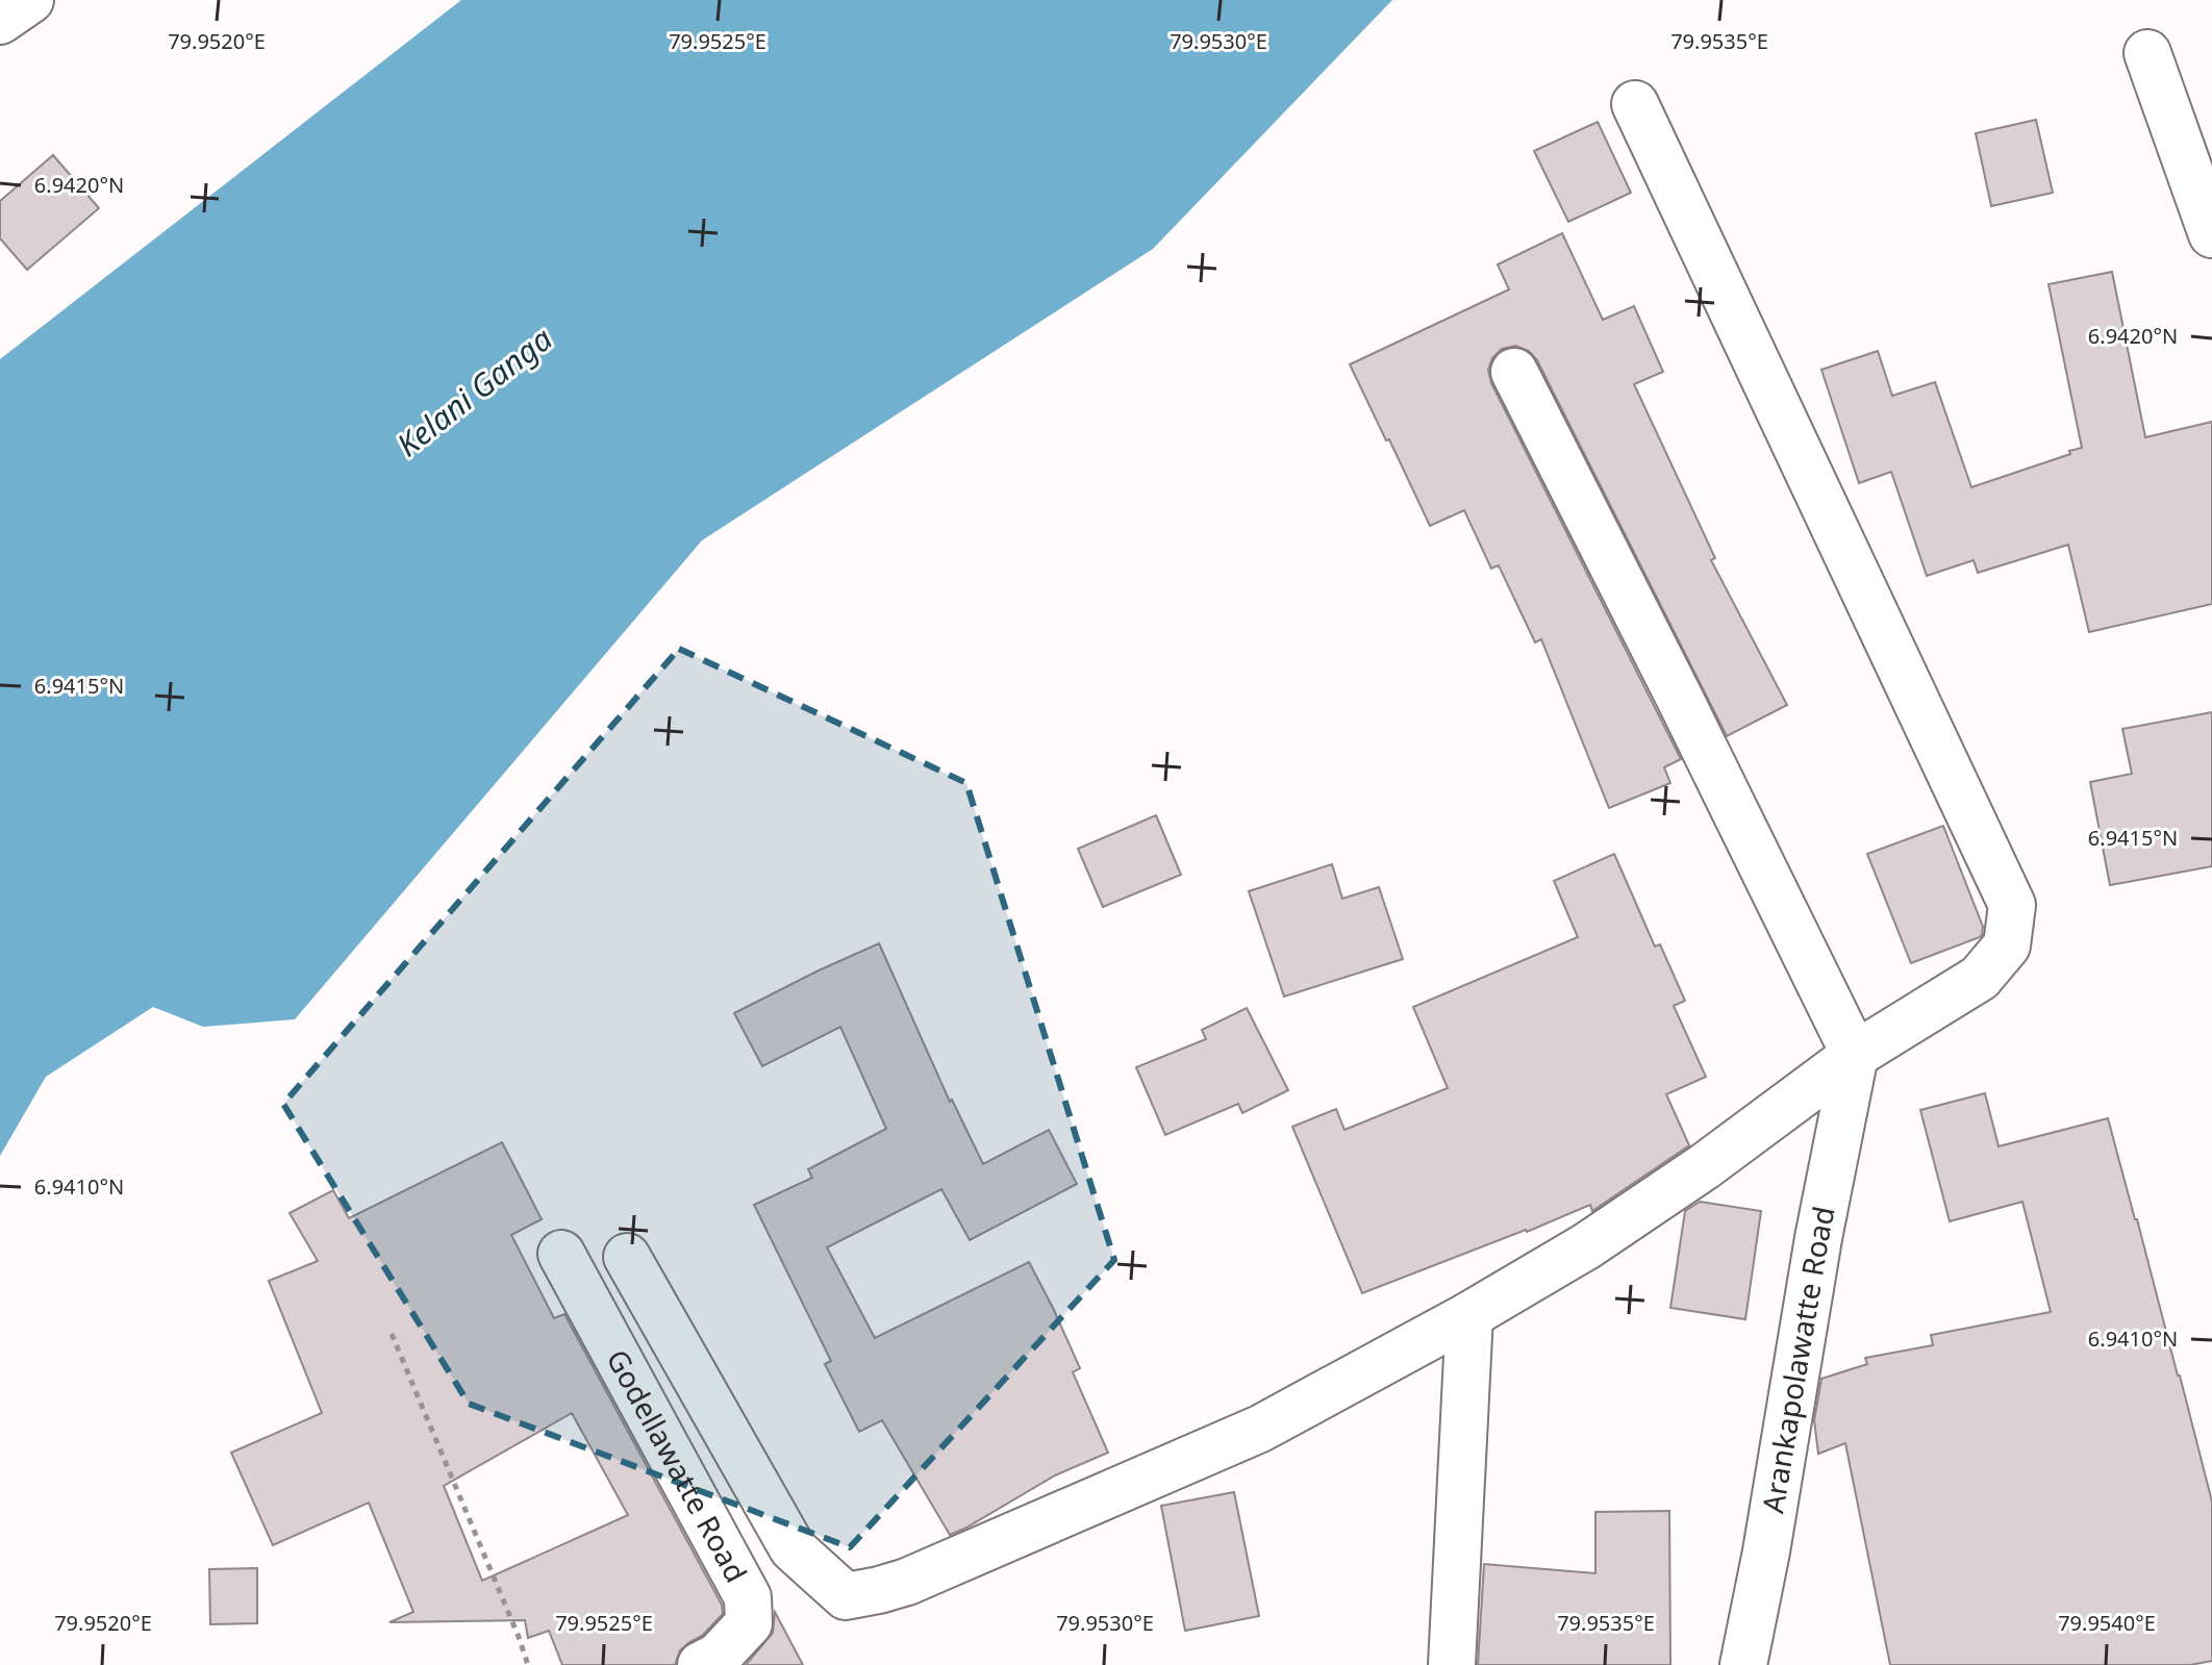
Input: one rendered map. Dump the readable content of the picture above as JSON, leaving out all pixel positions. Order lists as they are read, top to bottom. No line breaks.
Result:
{"streets":{"street":["Arankapolawatte Road","Godellawatte Road"]},"water":["Kelani Ganga"],"coordinates":["79.9520°E","79.9525°E","79.9530°E","79.9535°E","6.9420°N","6.9415°N","6.9410°N","79.9540°E"]}
